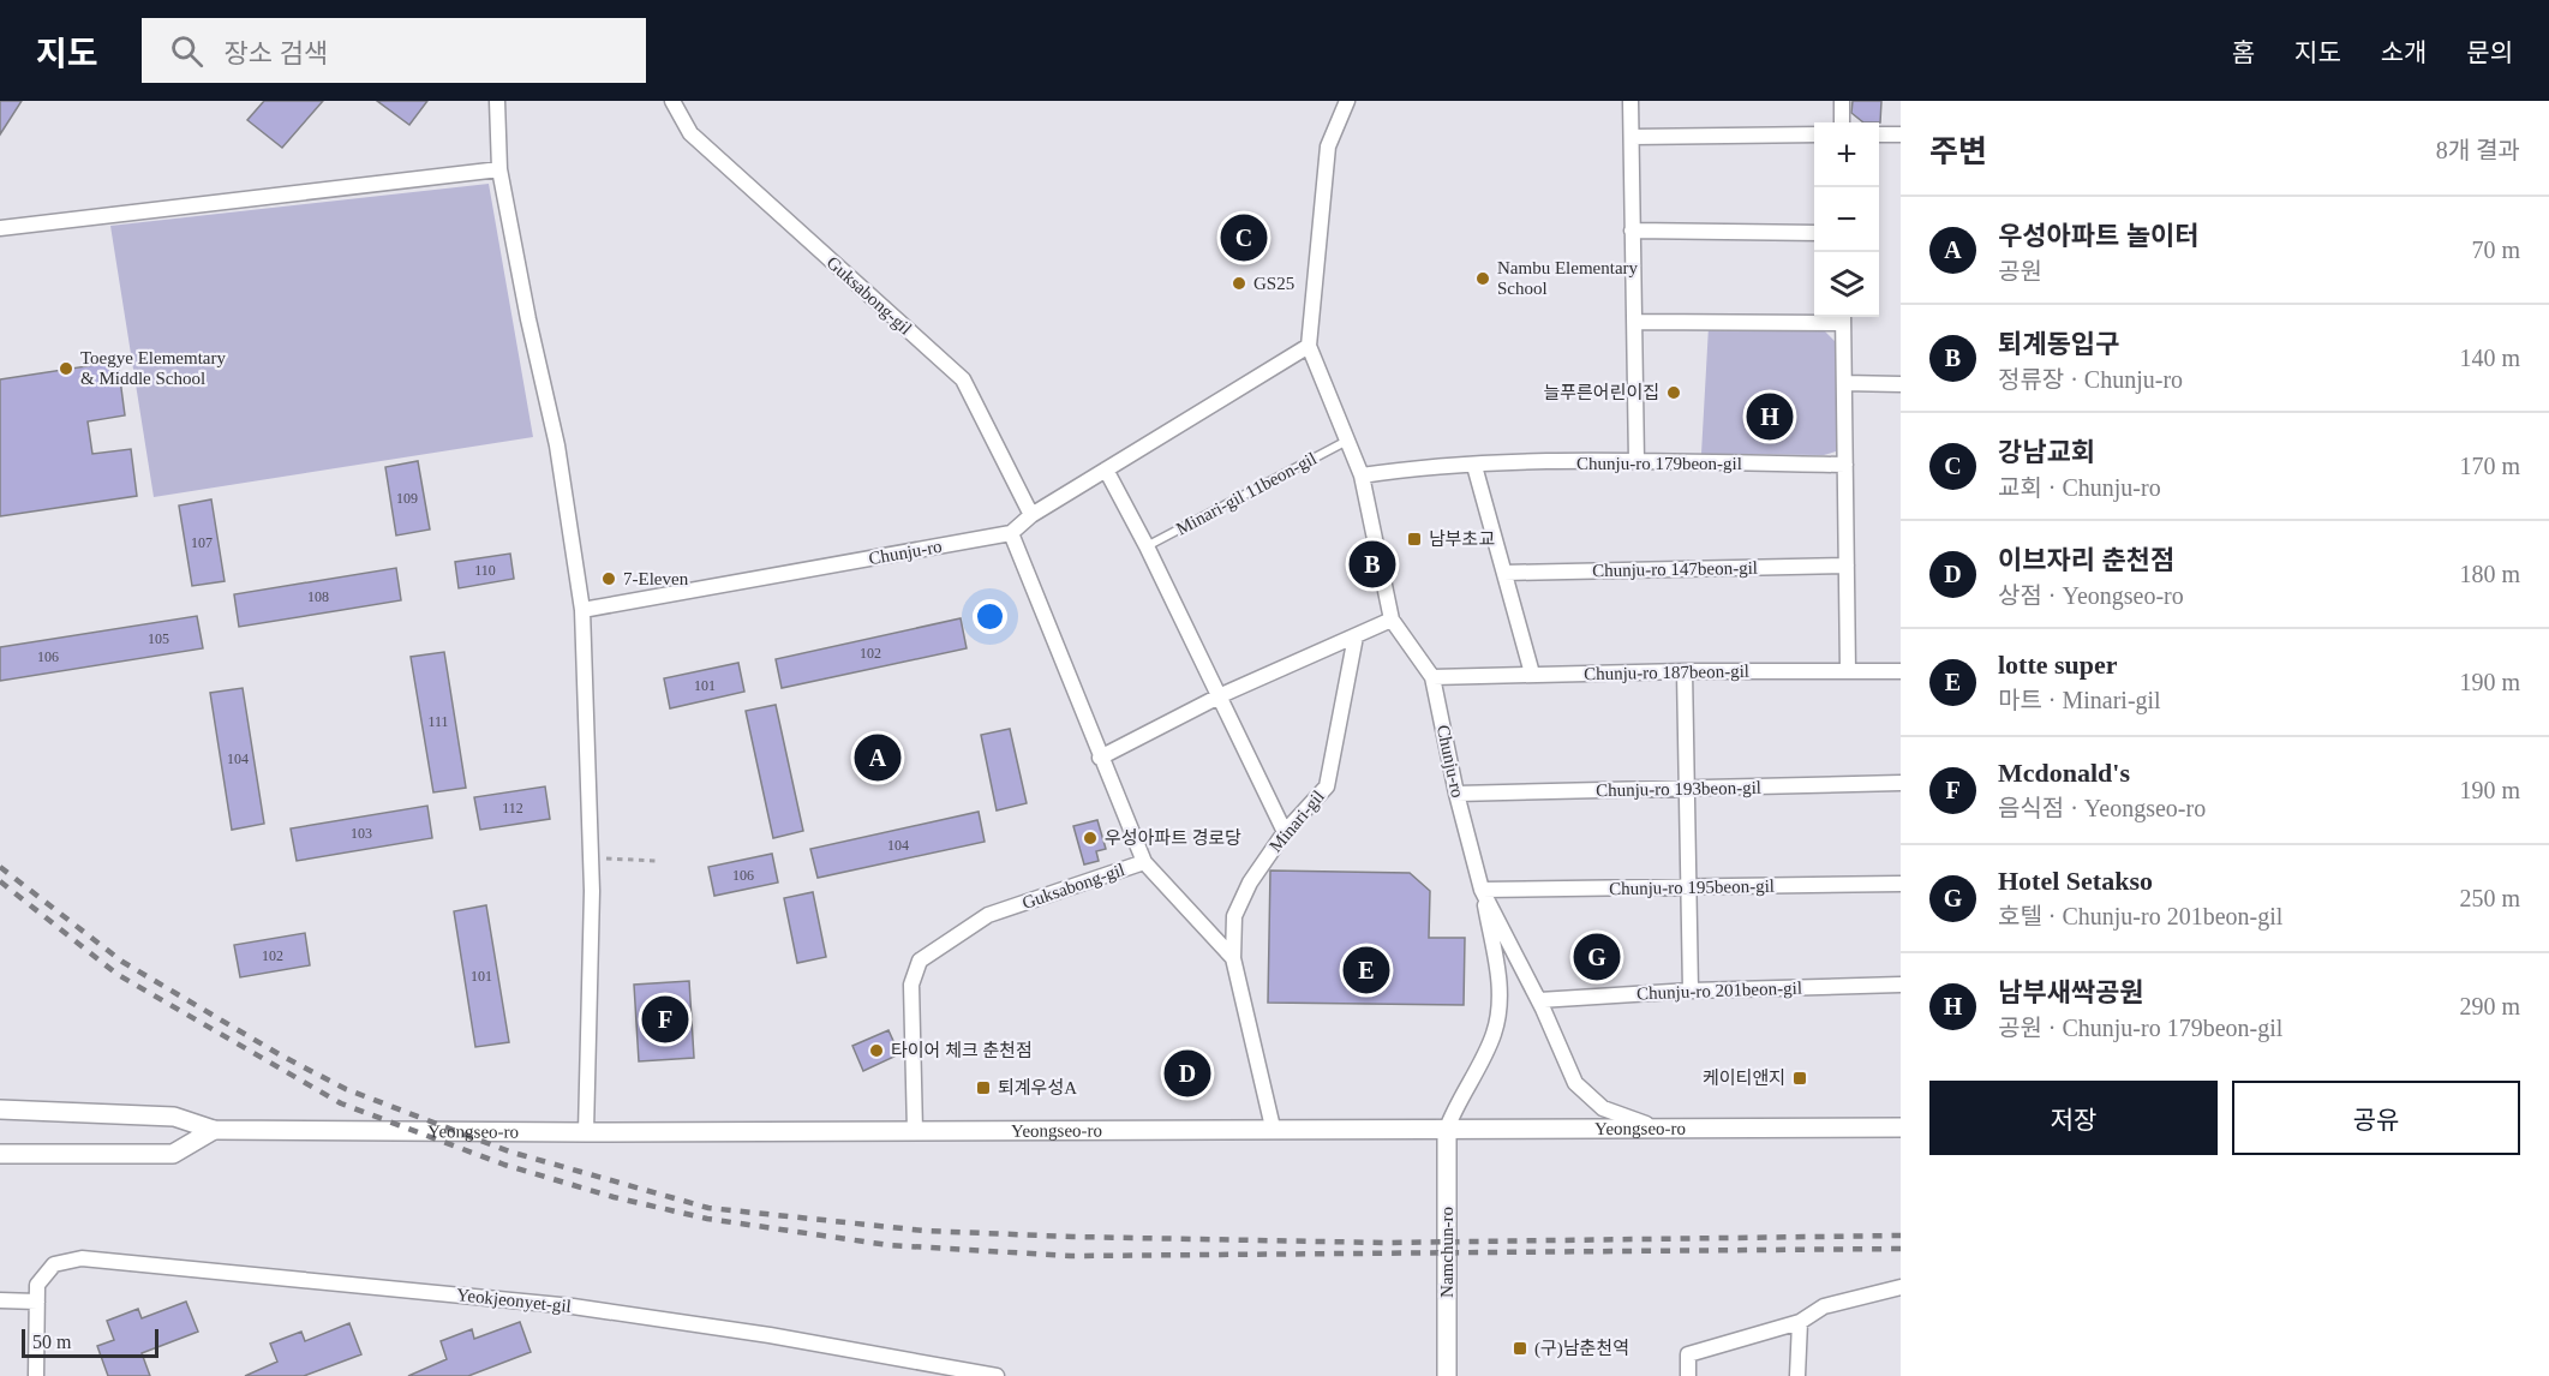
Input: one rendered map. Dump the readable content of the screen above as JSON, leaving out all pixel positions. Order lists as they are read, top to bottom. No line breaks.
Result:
{"streets":{"street":["Guksabong-gil","Chunju-ro 179beon-gil","Chunju-ro","Chunju-ro 147beon-gil","Chunju-ro 187beon-gil","Chunju-ro 193beon-gil","Minari-gil","Chunju-ro 195beon-gil","Chunju-ro 201beon-gil","Yeongseo-ro","Namchun-ro","Yeokjeonyet-gil"],"lane":["Minari-gil 11beon-gil"]},"crossings":[["Guksabong-gil","Chunju-ro"],["Guksabong-gil","Minari-gil"],["Guksabong-gil","Yeongseo-ro"],["Chunju-ro 179beon-gil","Chunju-ro"],["Minari-gil 11beon-gil","Chunju-ro"],["Chunju-ro","Chunju-ro 187beon-gil"],["Chunju-ro","Chunju-ro 193beon-gil"],["Chunju-ro","Chunju-ro 195beon-gil"],["Chunju-ro","Chunju-ro 201beon-gil"],["Chunju-ro","Yeongseo-ro"],["Minari-gil","Yeongseo-ro"],["Yeongseo-ro","Namchun-ro"]],"places":{"other":["Nambu Elementary School","GS25","Toegye Elememtary & Middle School","늘푸른어린이집","7-Eleven","우성아파트 경로당","타이어 체크 춘천점"],"transit":["남부초교","케이티앤지","퇴계우성A","(구)남춘천역"]},"house_numbers":["109","107","110","108","105","102","106","101","111","104","112","103","104","106","102","101"],"scale_bar":"50 m","page":{"header":"지도","search":"장소 검색","nav":["홈","지도","소개","문의"],"heading":["주변","8개 결과"],"map_buttons":["+","−"],"list":[{"mark":"A","name":"우성아파트 놀이터","note":"공원","value":"70 m"},{"mark":"B","name":"퇴계동입구","note":"정류장 · Chunju-ro","value":"140 m"},{"mark":"C","name":"강남교회","note":"교회 · Chunju-ro","value":"170 m"},{"mark":"D","name":"이브자리 춘천점","note":"상점 · Yeongseo-ro","value":"180 m"},{"mark":"E","name":"lotte super","note":"마트 · Minari-gil","value":"190 m"},{"mark":"F","name":"Mcdonald's","note":"음식점 · Yeongseo-ro","value":"190 m"},{"mark":"G","name":"Hotel Setakso","note":"호텔 · Chunju-ro 201beon-gil","value":"250 m"},{"mark":"H","name":"남부새싹공원","note":"공원 · Chunju-ro 179beon-gil","value":"290 m"}],"pins":["C","H","B","A","G","E","F","D"],"buttons":["저장","공유"],"scale":"50 m"}}
